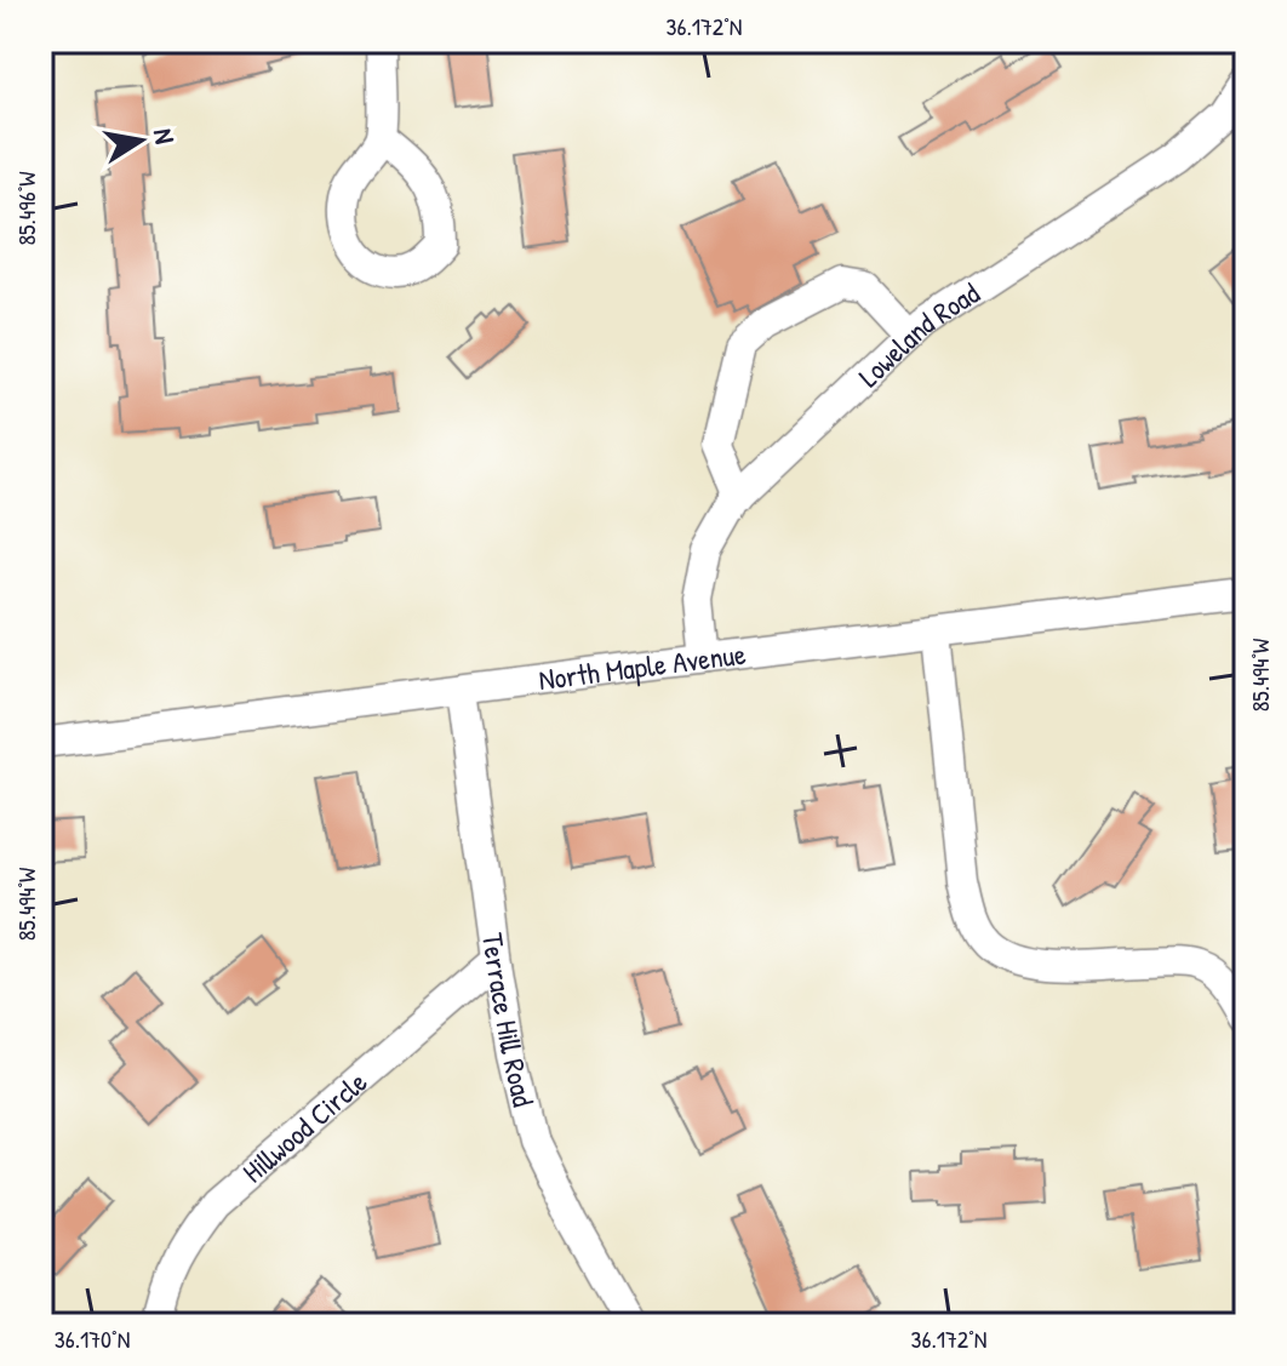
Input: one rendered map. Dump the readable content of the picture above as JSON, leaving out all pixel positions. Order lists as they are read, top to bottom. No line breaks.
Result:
{"streets":{"street":["Loweland Road","North Maple Avenue","Terrace Hill Road","Hillwood Circle"]},"crossings":[["Loweland Road","North Maple Avenue"],["North Maple Avenue","Terrace Hill Road"],["Terrace Hill Road","Hillwood Circle"]],"north":"right","coordinates":["36.172°N","85.496°W","85.494°W","36.170°N"]}
